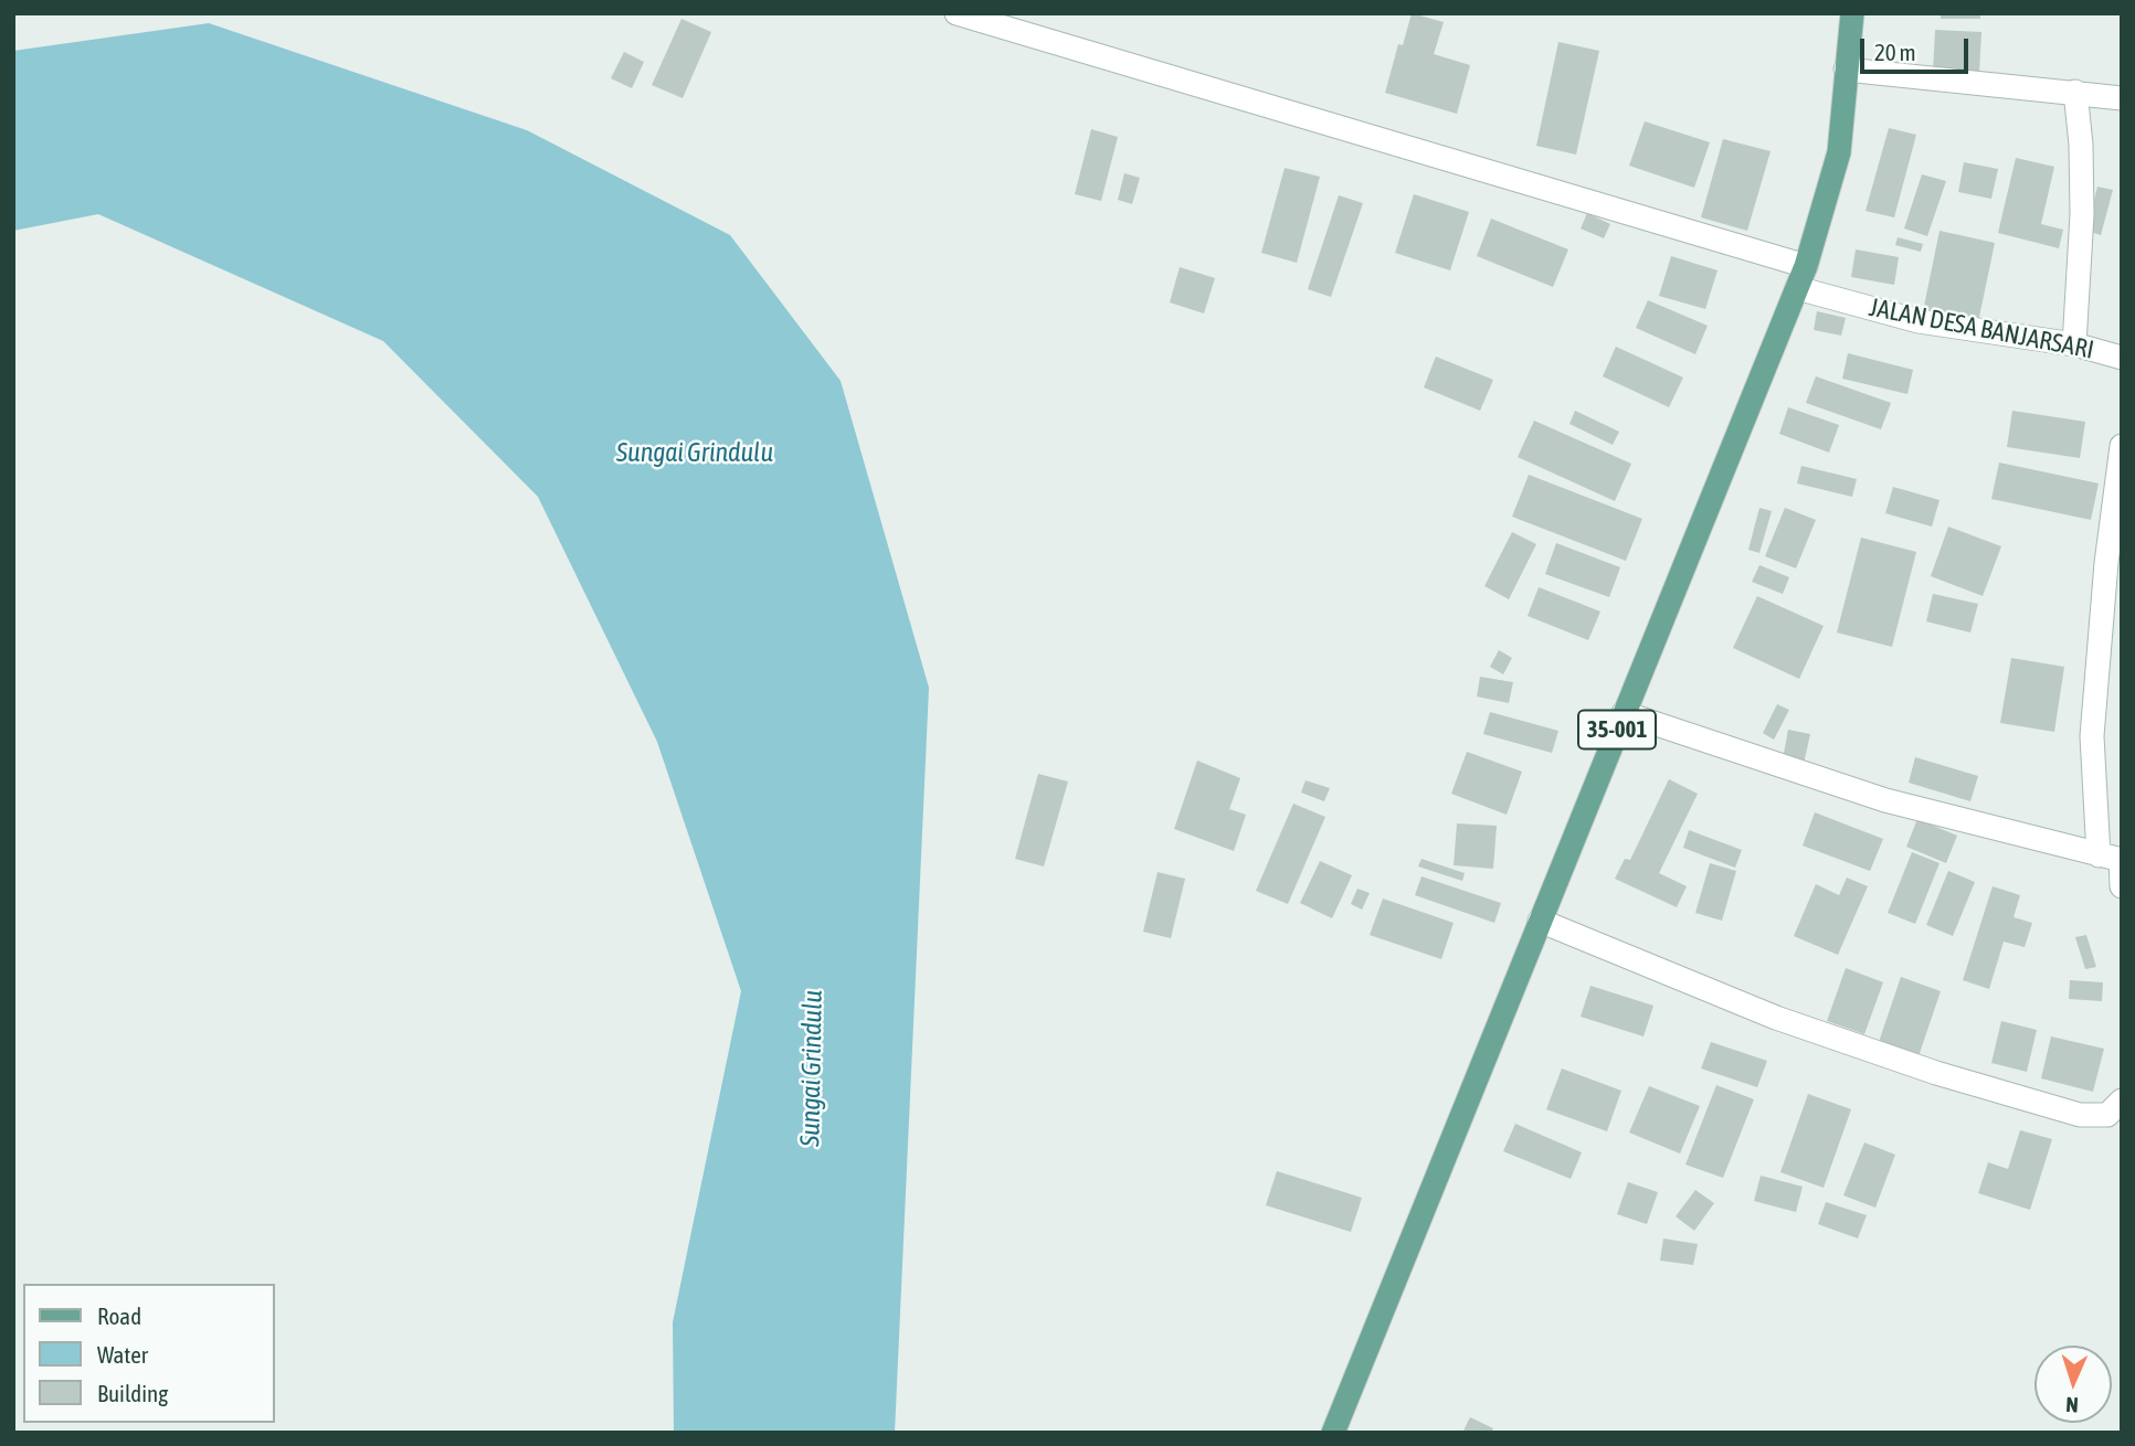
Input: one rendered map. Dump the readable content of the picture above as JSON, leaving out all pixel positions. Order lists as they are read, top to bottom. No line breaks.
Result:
{"streets":{"main road":["35-001"],"street":["JALAN DESA BANJARSARI"]},"crossings":[["JALAN DESA BANJARSARI","35-001"]],"water":["Sungai Grindulu"],"legend":["Road","Water","Building"],"scale_bar":"20 m","north":"bottom"}
